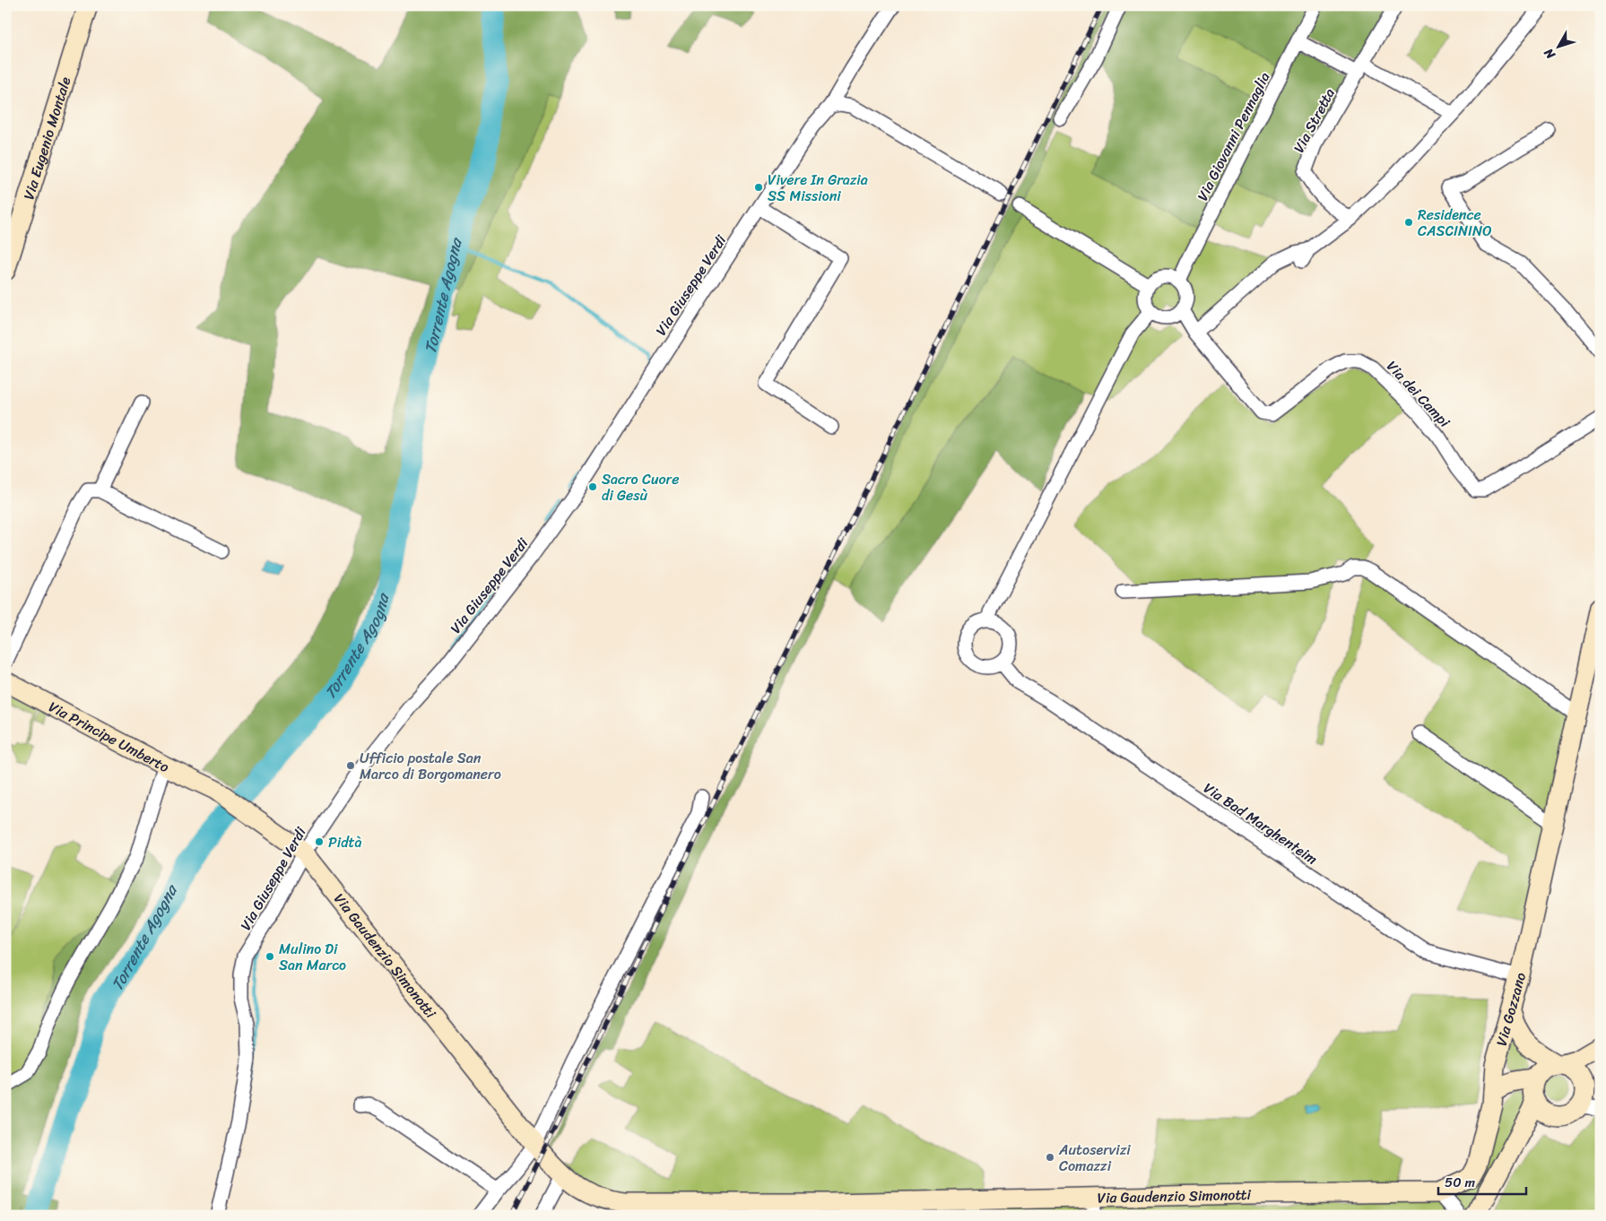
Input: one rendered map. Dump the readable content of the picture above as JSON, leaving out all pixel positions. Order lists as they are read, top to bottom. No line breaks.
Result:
{"streets":{"street":["Via Stretta","Via Giovanni Pennaglia","Via Eugenio Montale","Via Giuseppe Verdi","Via dei Campi","Via Principe Umberto","Via Bad Marghenteim","Via Gaudenzio Simonotti","Via Gozzano"]},"crossings":[["Via Giovanni Pennaglia","Via dei Campi"],["Via Giuseppe Verdi","Via Gaudenzio Simonotti"],["Via Principe Umberto","Via Gaudenzio Simonotti"],["Via Bad Marghenteim","Via Gozzano"],["Via Gaudenzio Simonotti","Via Gozzano"]],"water":["Torrente Agogna"],"places":["Vivere In Grazia SS Missioni","Residence CASCININO","Sacro Cuore di Gesù","Ufficio postale San Marco di Borgomanero","Pidtà","Mulino Di San Marco","Autoservizi Comazzi"],"scale_bar":"50 m","north":"bottom left"}
